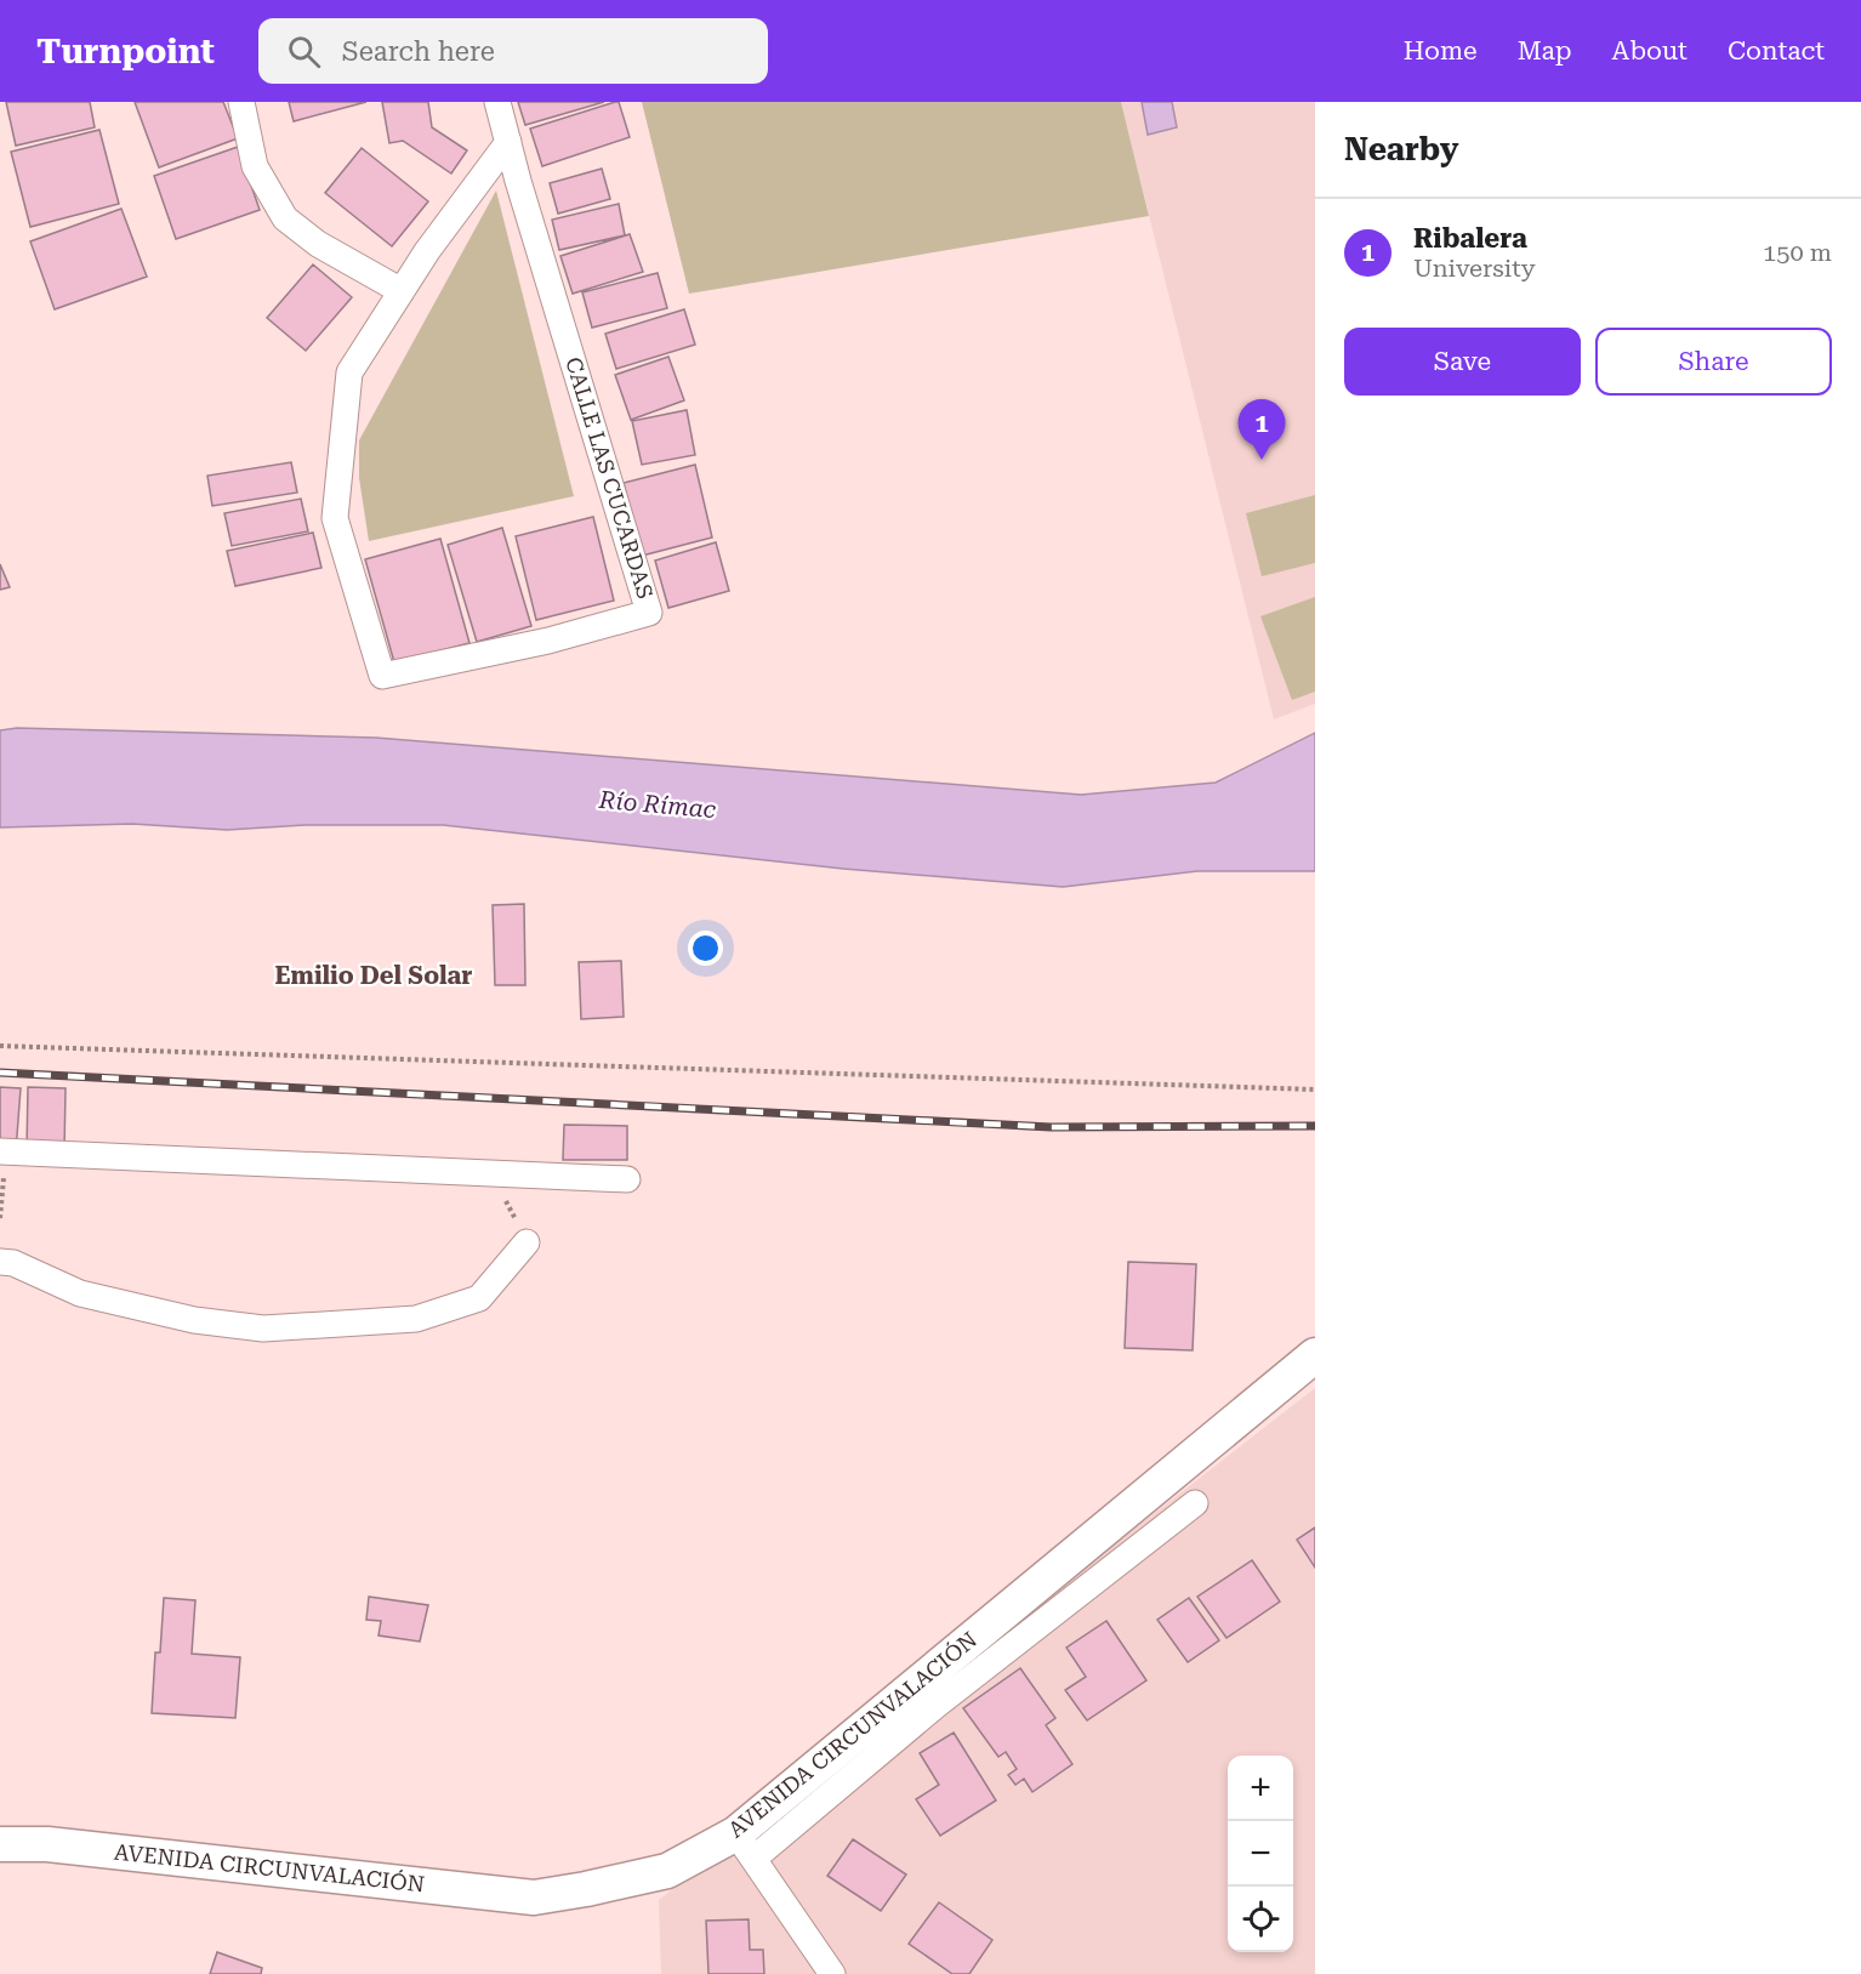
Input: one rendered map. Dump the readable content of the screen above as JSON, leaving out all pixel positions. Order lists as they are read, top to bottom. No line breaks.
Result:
{"streets":{"street":["CALLE LAS CUCARDAS","AVENIDA CIRCUNVALACIÓN"]},"districts":["Emilio Del Solar"],"water":["Río Rímac"],"page":{"header":"Turnpoint","search":"Search here","nav":["Home","Map","About","Contact"],"heading":"Nearby","list":[{"mark":"1","name":"Ribalera","note":"University","value":"150 m"}],"buttons":["Save","Share"],"pins":"1","map_buttons":["+","−"]}}
